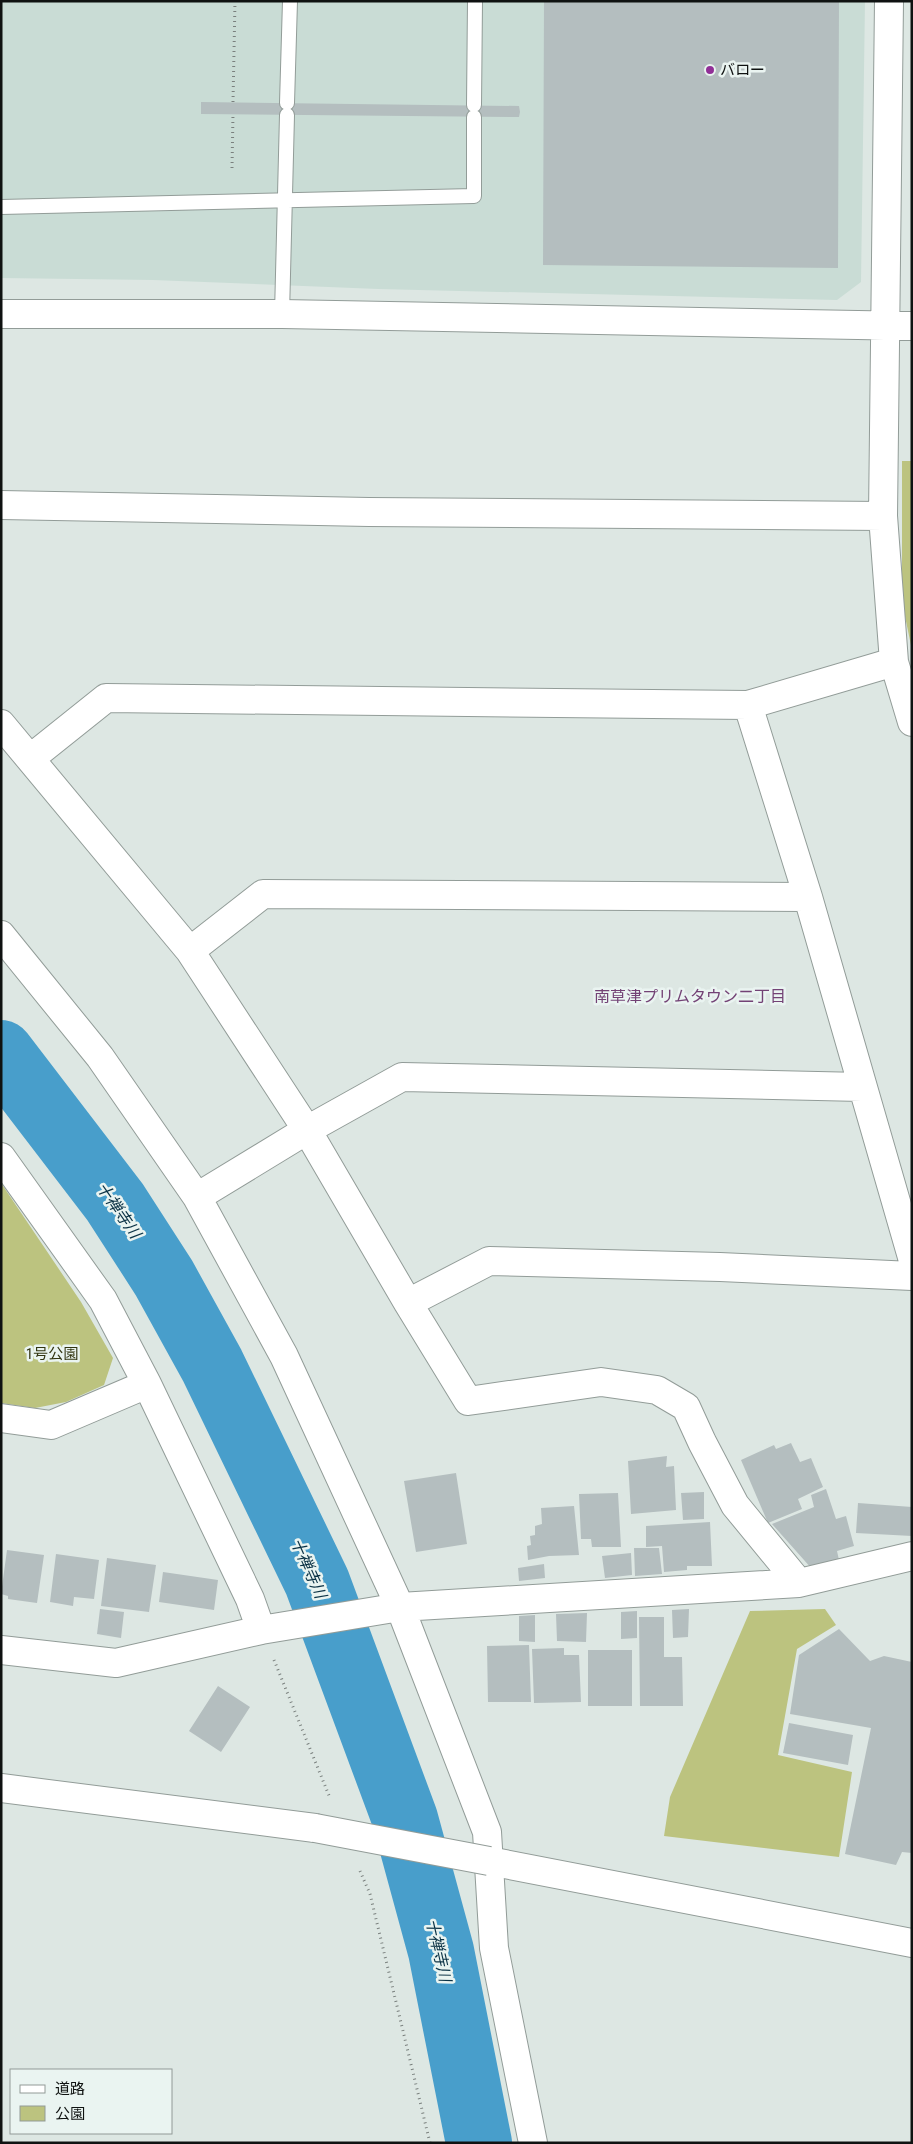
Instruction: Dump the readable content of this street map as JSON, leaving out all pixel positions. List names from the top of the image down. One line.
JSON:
{"districts":["南草津プリムタウン二丁目"],"water":["十禅寺川"],"parks":["1号公園"],"places":["バロー"],"legend":["道路","公園"]}
